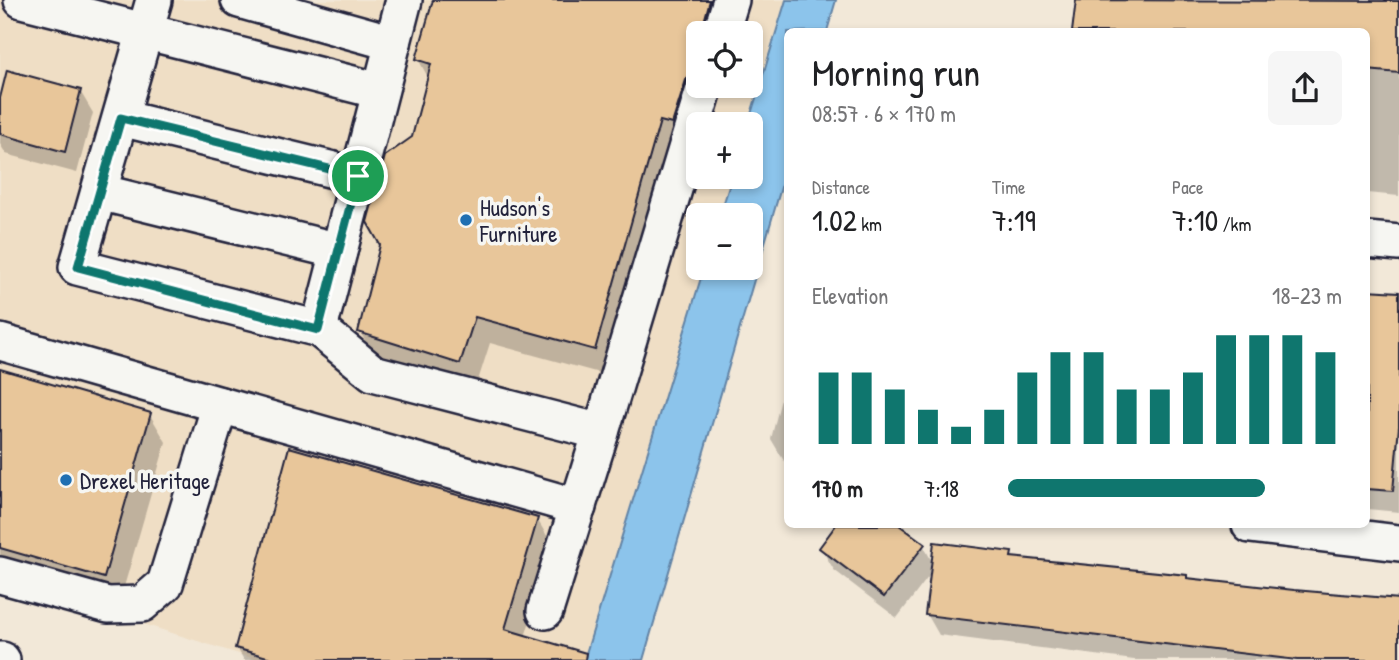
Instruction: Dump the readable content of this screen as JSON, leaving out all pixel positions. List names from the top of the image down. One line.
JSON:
{"places":["Hudson's Furniture","Drexel Heritage"],"page":{"map_buttons":["+","−"],"heading":["Morning run","08:57 · 6 × 170 m"],"stats":[["Distance","1.02 km"],["Time","7:19"],["Pace","7:10 /km"]],"chart":["Elevation","18–23 m"],"list":[{"name":"170 m","note":"7:18"}]}}
